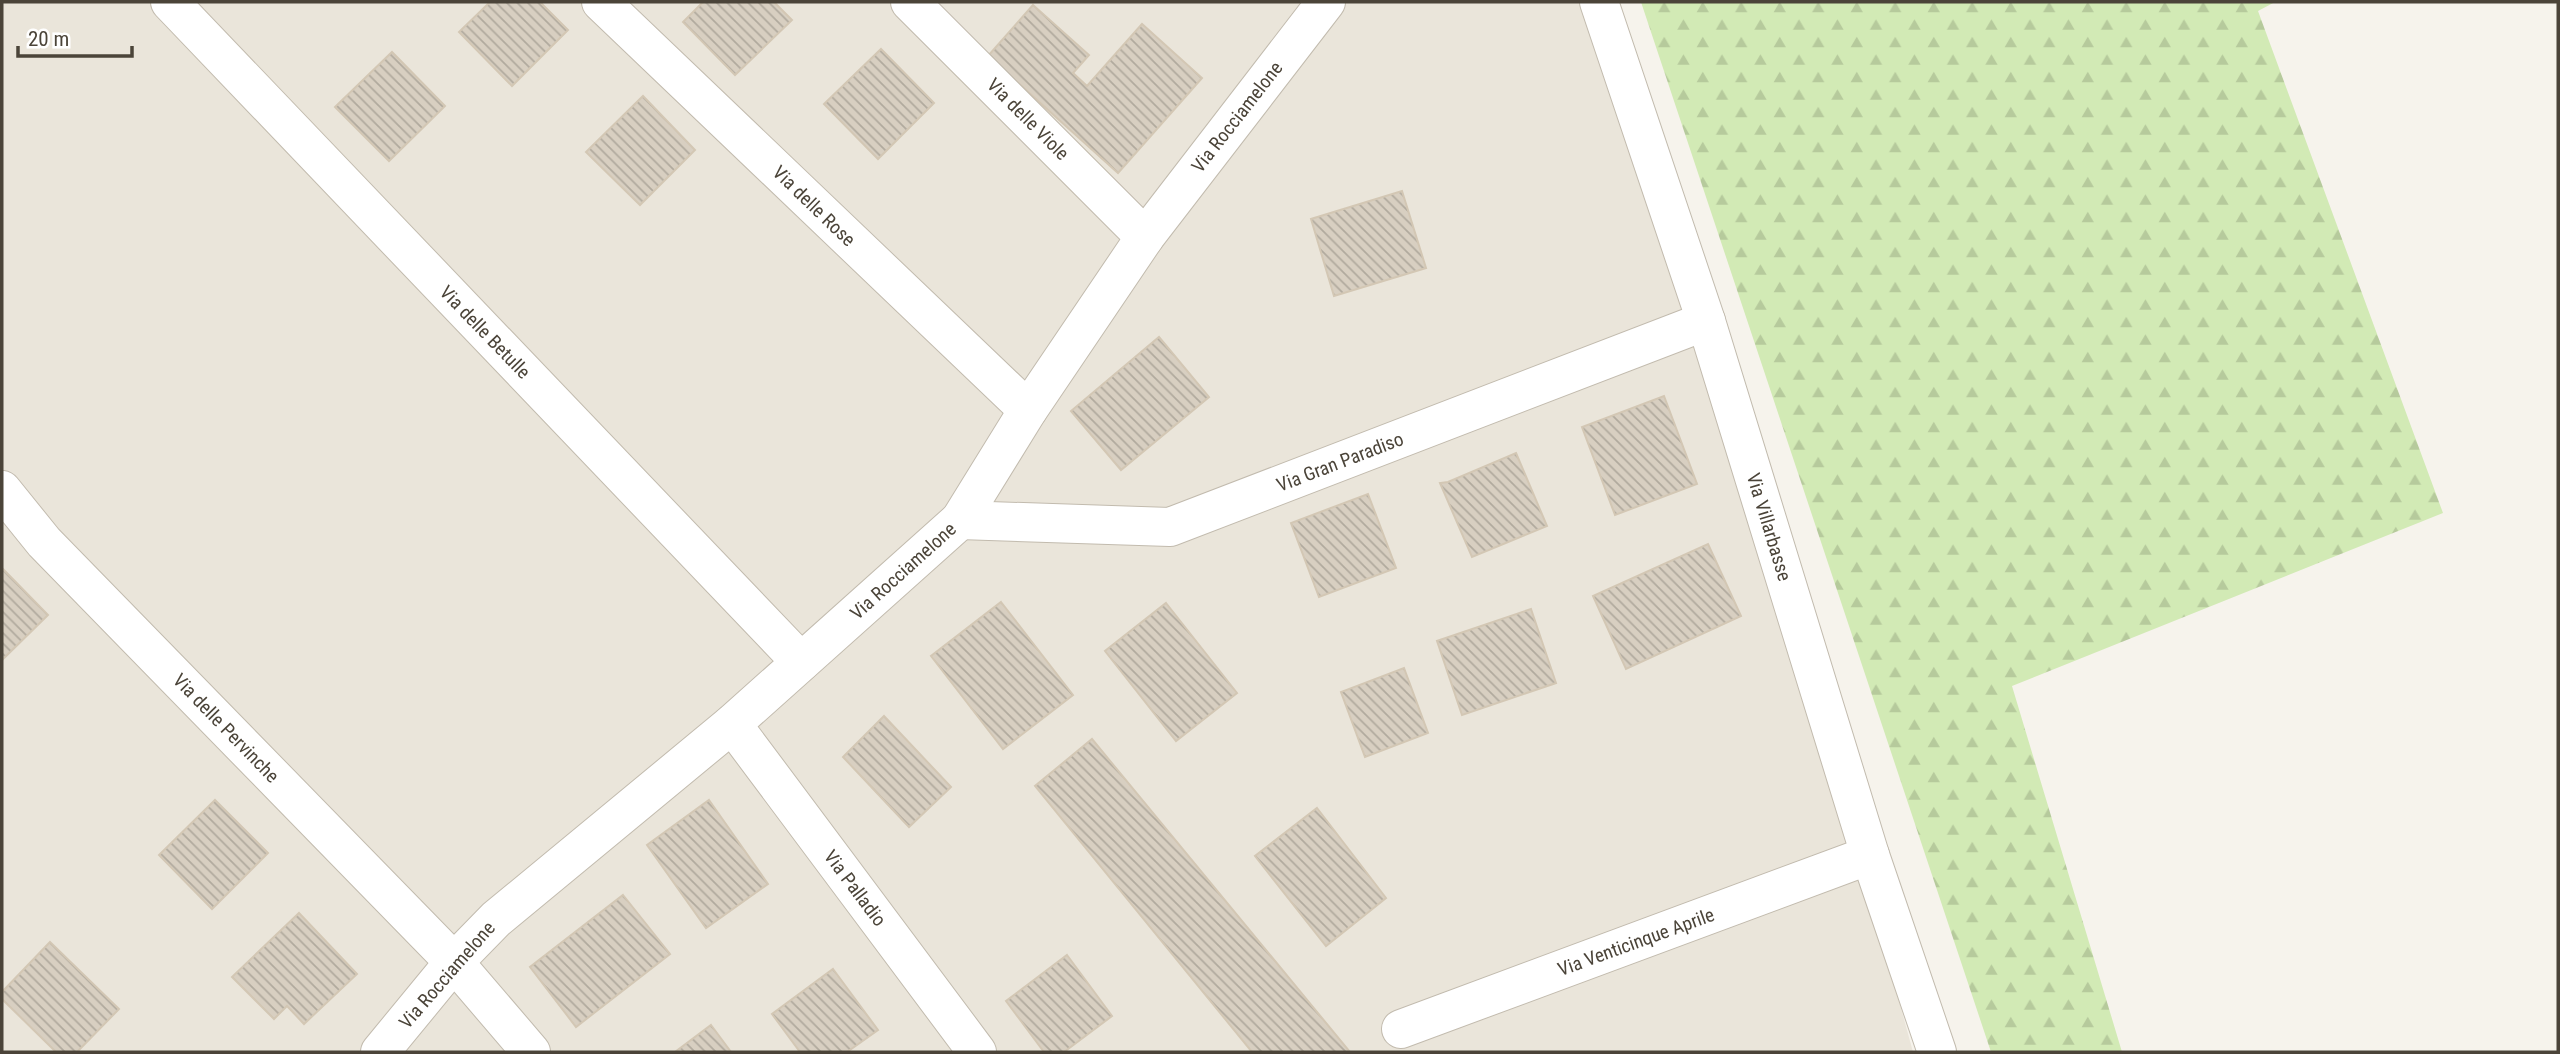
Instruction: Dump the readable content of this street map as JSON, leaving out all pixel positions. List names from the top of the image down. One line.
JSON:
{"streets":{"street":["Via Rocciamelone","Via delle Viole","Via delle Rose","Via delle Betulle","Via Gran Paradiso","Via Villarbasse","Via delle Pervinche","Via Palladio","Via Venticinque Aprile"]},"crossings":[["Via Rocciamelone","Via delle Viole"],["Via Rocciamelone","Via delle Rose"],["Via Rocciamelone","Via delle Betulle"],["Via Rocciamelone","Via Gran Paradiso"],["Via Rocciamelone","Via delle Pervinche"],["Via Rocciamelone","Via Palladio"],["Via Gran Paradiso","Via Villarbasse"],["Via Villarbasse","Via Venticinque Aprile"]],"scale_bar":"20 m"}
